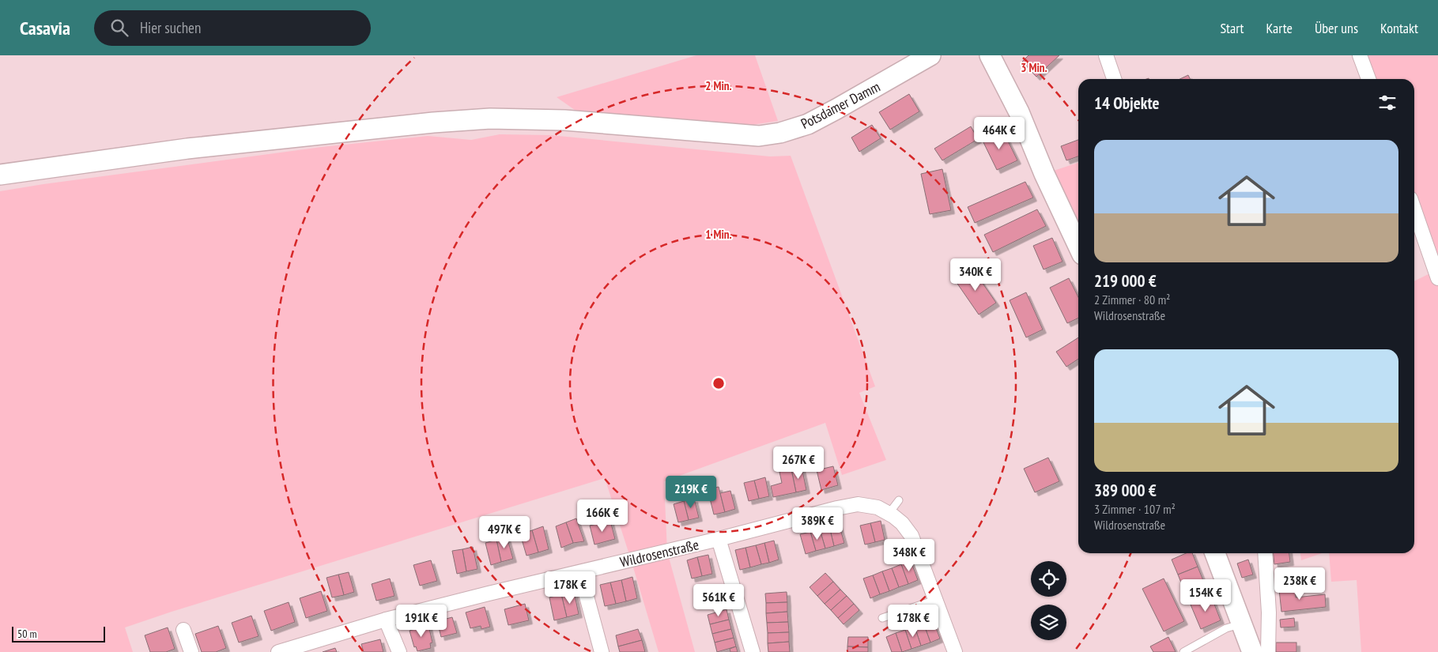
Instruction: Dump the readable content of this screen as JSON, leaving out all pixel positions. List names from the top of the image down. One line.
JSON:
{"streets":{"main road":["Potsdamer Damm"],"street":["Wildrosenstraße"]},"scale_bar":"50 m","page":{"header":"Casavia","search":"Hier suchen","nav":["Start","Karte","Über uns","Kontakt"],"heading":"14 Objekte","price":["464K €","340K €","267K €","219K €","166K €","389K €","497K €","348K €","238K €","178K €","154K €","561K €","191K €","178K €"],"list":[{"name":"219 000 €","note":"2 Zimmer · 80 m² · Wildrosenstraße"},{"name":"389 000 €","note":"3 Zimmer · 107 m² · Wildrosenstraße"}],"scale":"50 m"},"rings":["3 Min.","2 Min.","1 Min."]}
